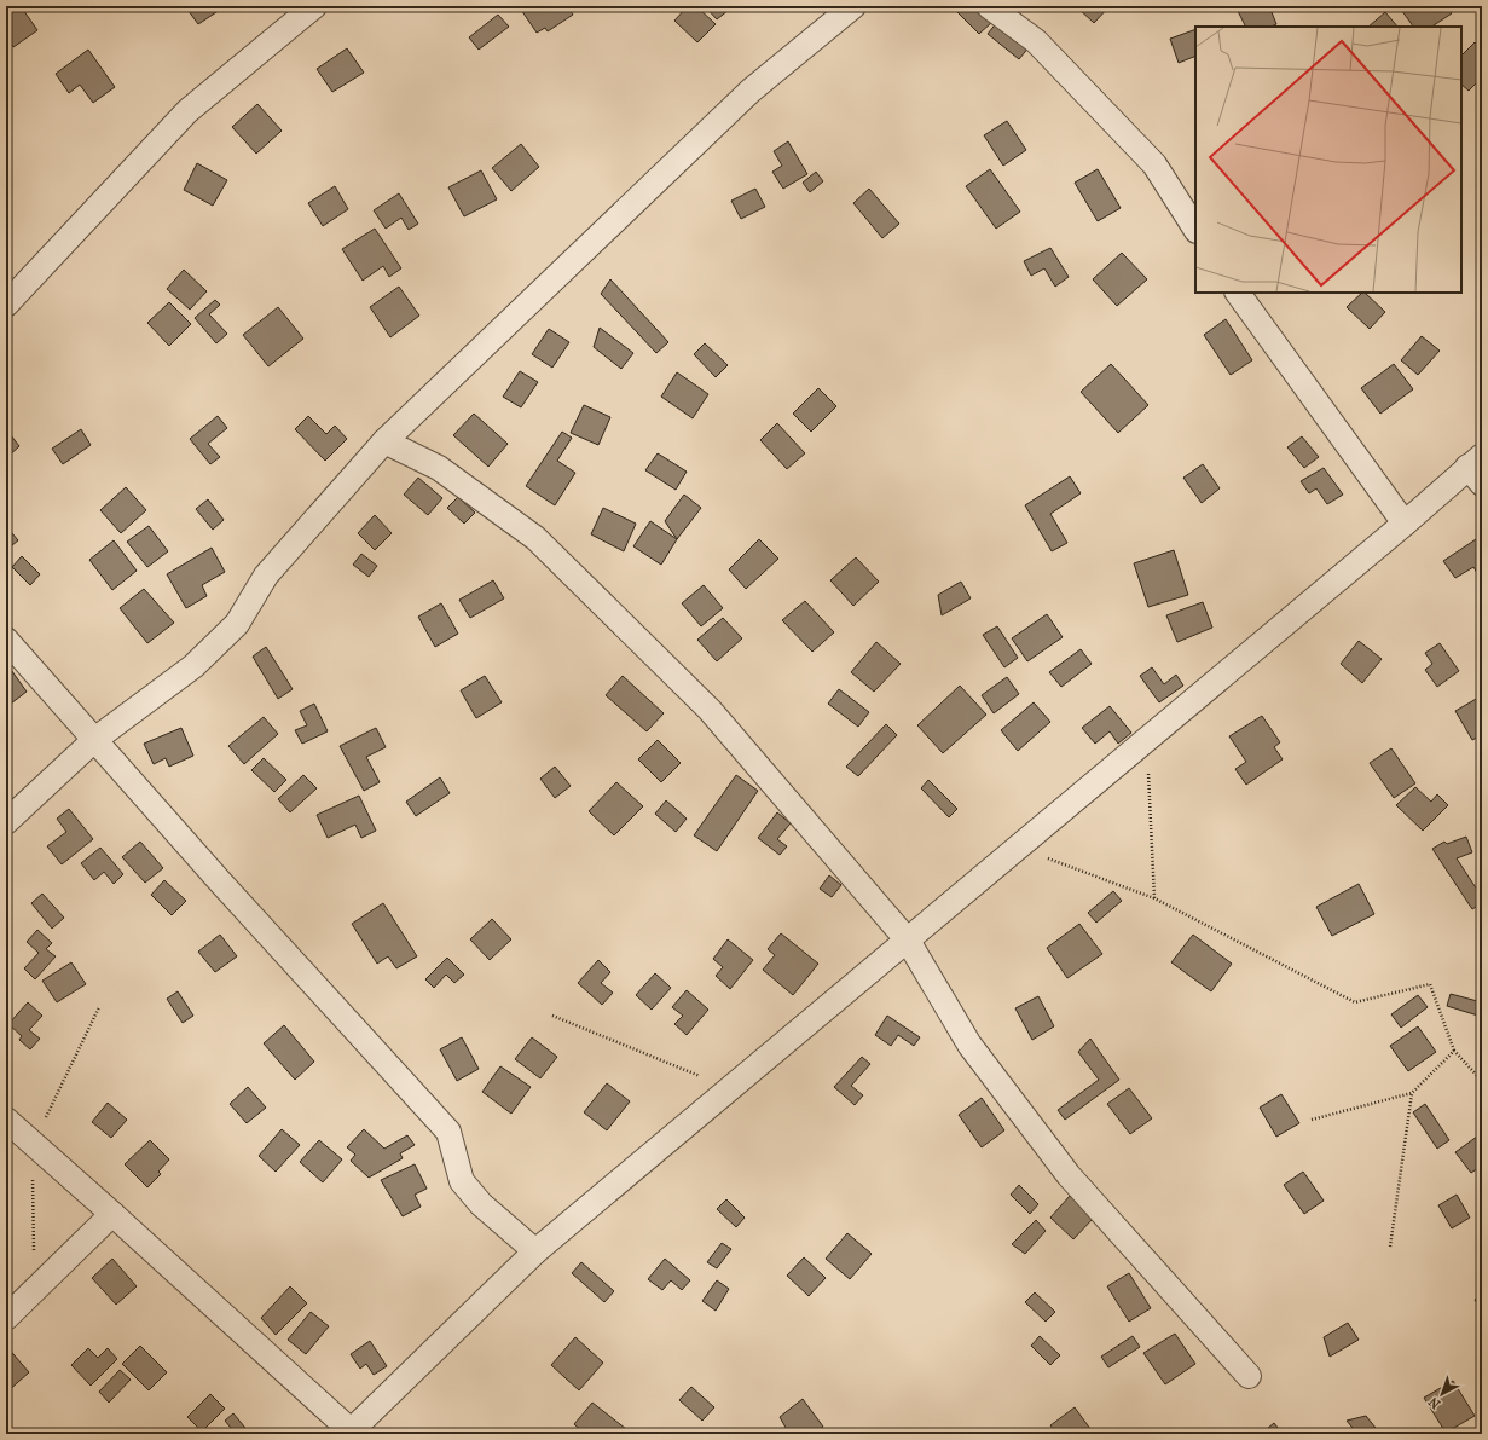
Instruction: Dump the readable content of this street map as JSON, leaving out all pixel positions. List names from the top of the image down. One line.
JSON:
{"north":"bottom left"}
